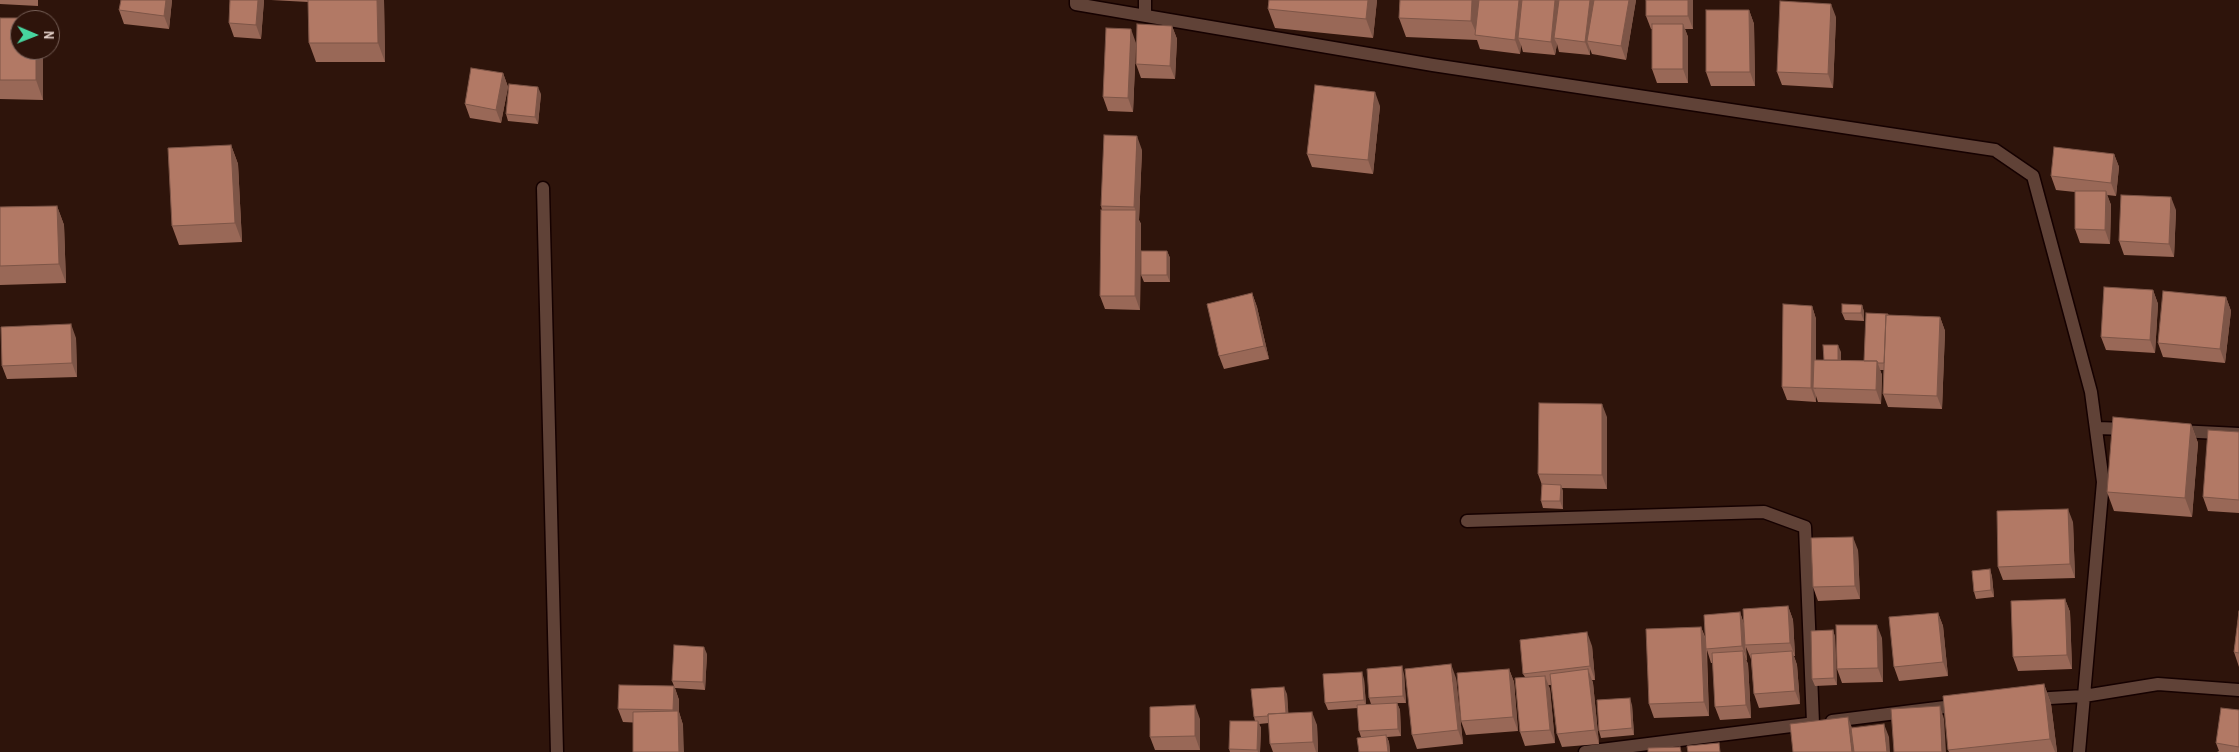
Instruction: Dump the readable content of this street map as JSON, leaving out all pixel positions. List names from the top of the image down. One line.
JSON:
{"north":"right"}
